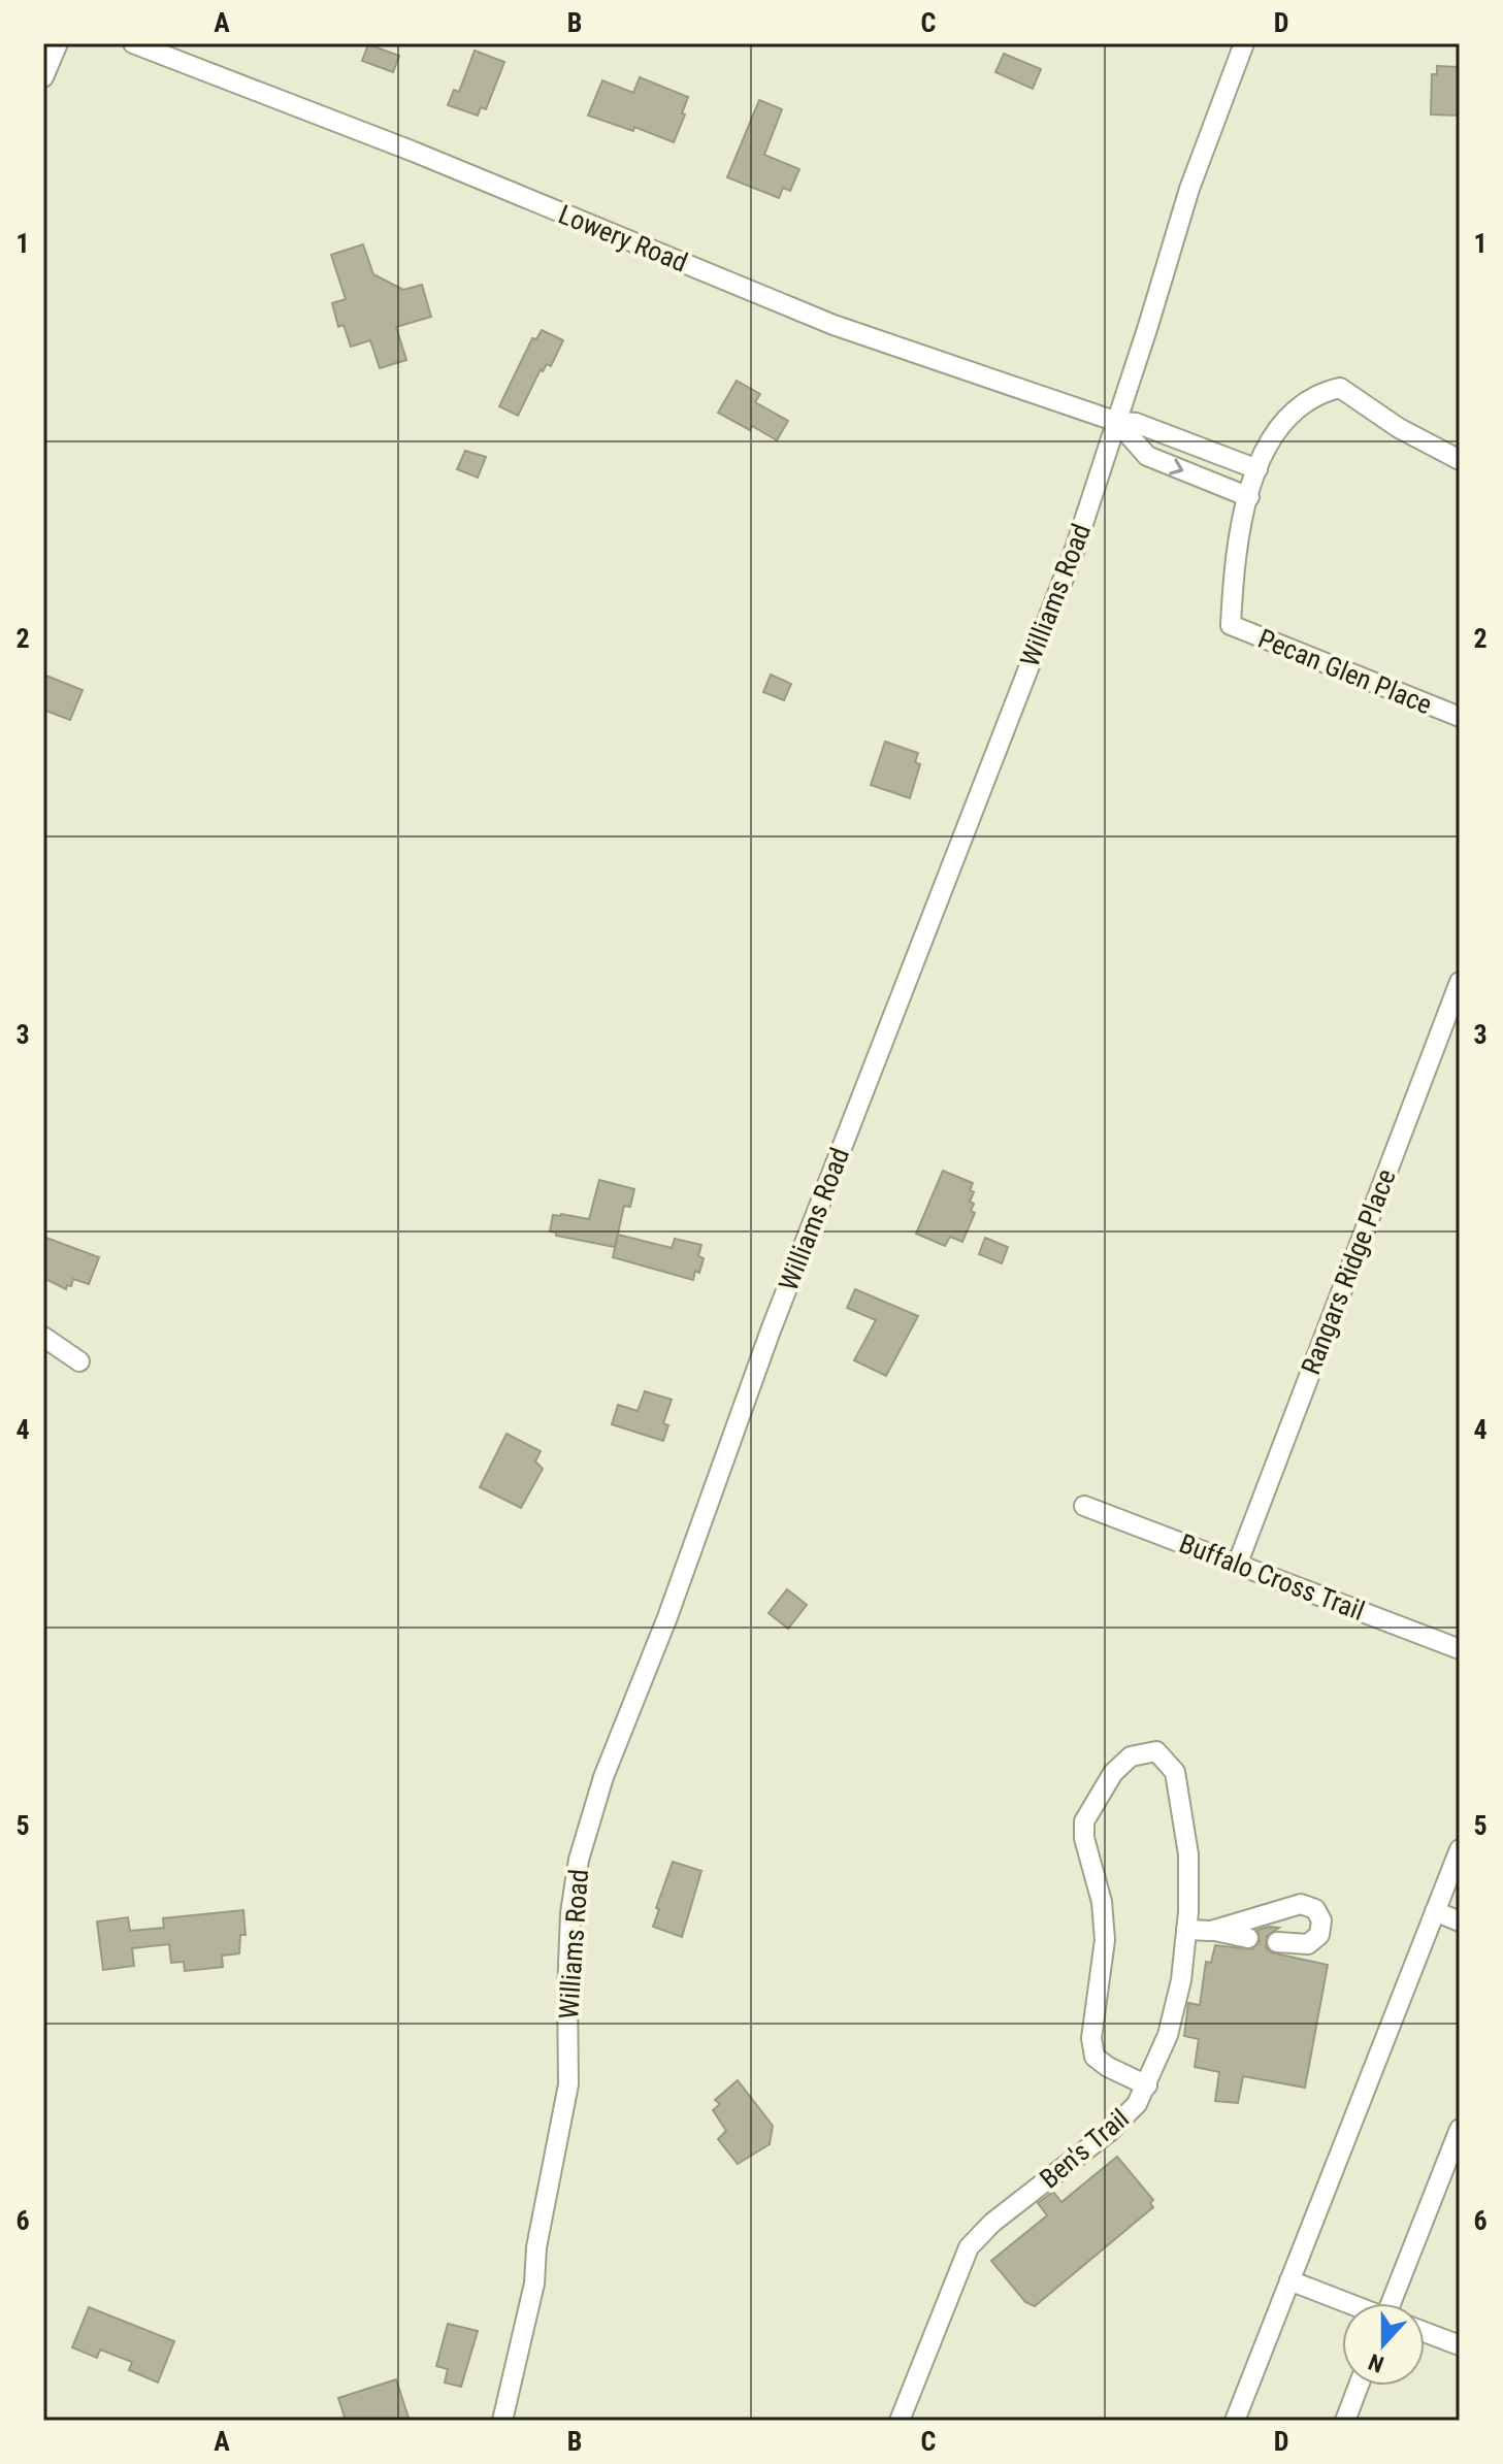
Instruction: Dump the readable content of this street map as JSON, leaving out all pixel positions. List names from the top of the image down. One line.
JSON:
{"streets":{"street":["Lowery Road","Williams Road","Pecan Glen Place","Rangars Ridge Place","Buffalo Cross Trail","Ben's Trail"]},"crossings":[["Lowery Road","Williams Road"],["Lowery Road","Pecan Glen Place"],["Rangars Ridge Place","Buffalo Cross Trail"]],"north":"bottom","grid":{"columns":["A","B","C","D"],"rows":["1","2","3","4","5","6"]}}
